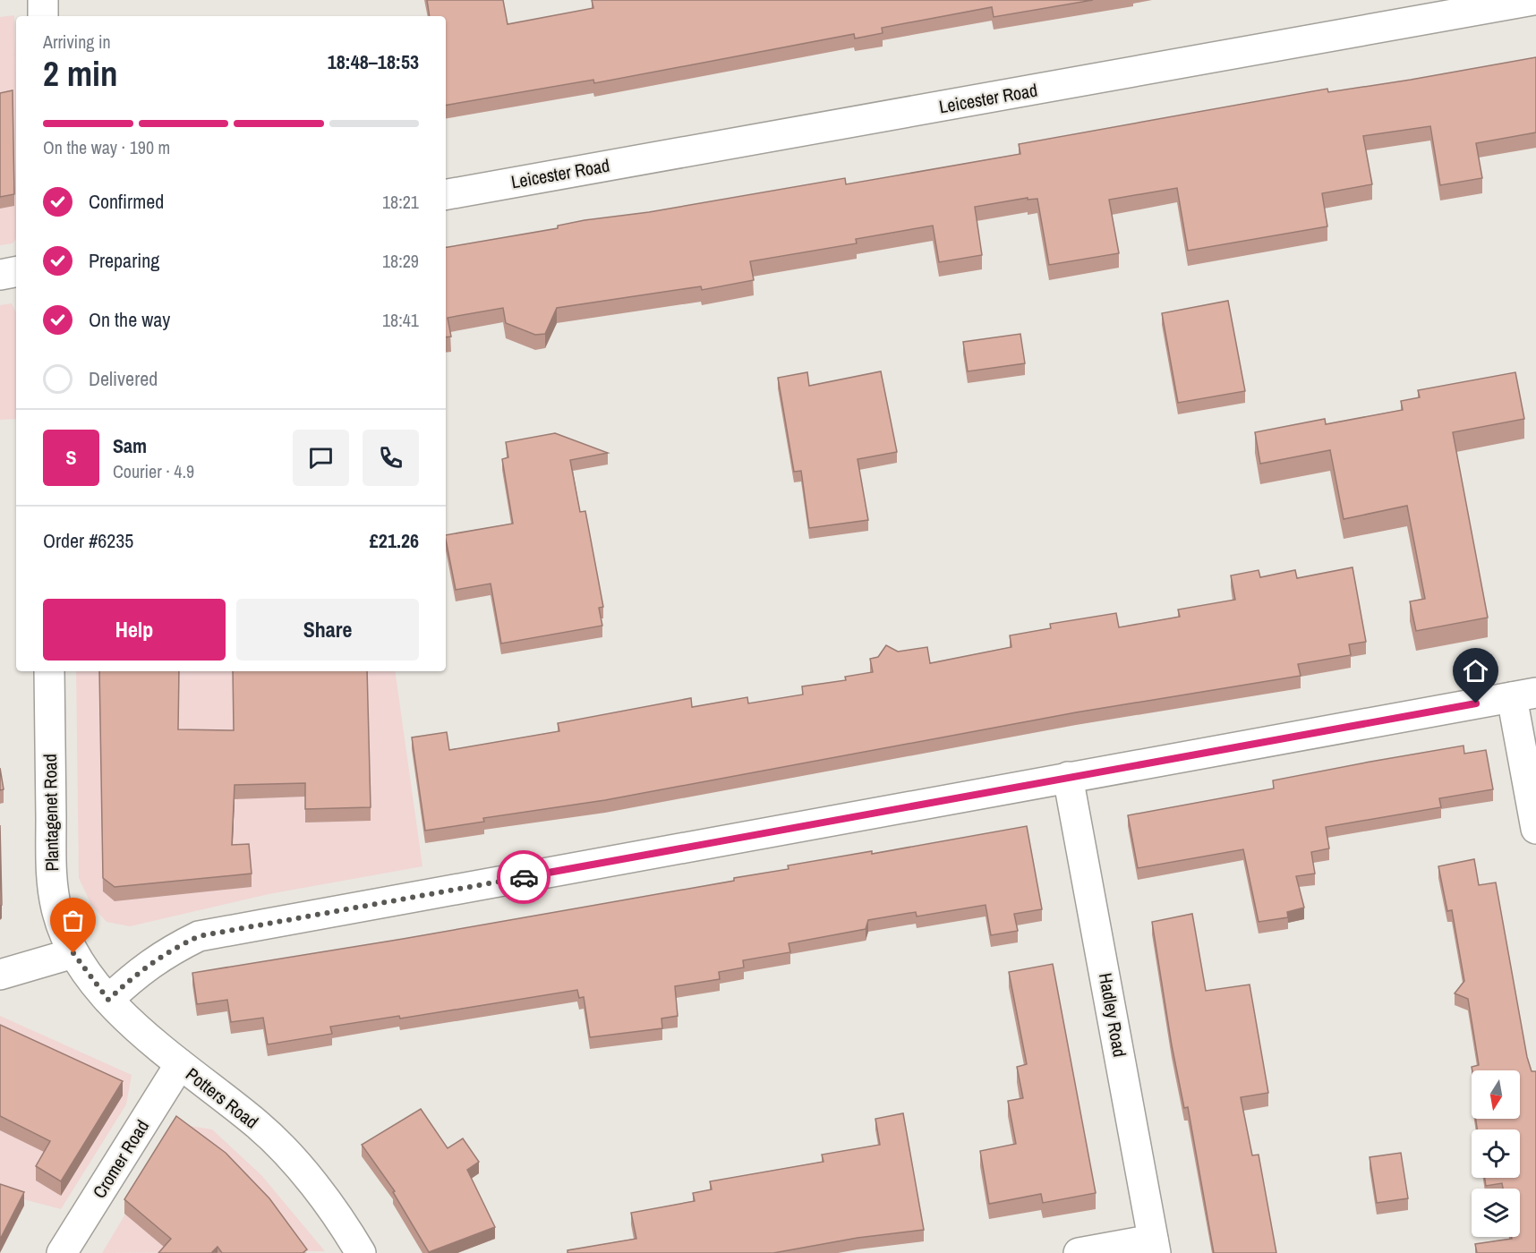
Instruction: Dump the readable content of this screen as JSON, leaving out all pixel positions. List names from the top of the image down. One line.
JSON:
{"streets":{"street":["Leicester Road","Plantagenet Road","Hadley Road","Potters Road","Cromer Road"]},"crossings":[["Plantagenet Road","Potters Road"],["Potters Road","Cromer Road"]],"north":"bottom","page":{"heading":["2 min","Arriving in","18:48–18:53"],"panel":["Sam","Courier · 4.9","Order #6235","£21.26"],"bar":"On the way · 190 m","list":[["Confirmed","18:21"],["Preparing","18:29"],["On the way","18:41"],"Delivered"],"round":"S","buttons":["Help","Share"]}}
